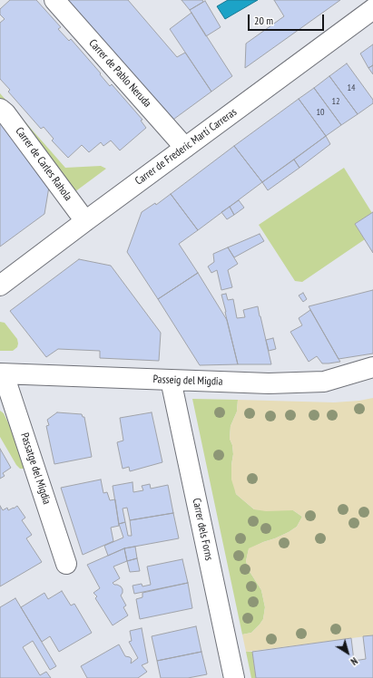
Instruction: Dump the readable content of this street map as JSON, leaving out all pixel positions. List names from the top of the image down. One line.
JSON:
{"streets":{"street":["Carrer de Pablo Neruda","Carrer de Frederic Martí Carreras","Carrer de Carles Rahola","Passeig del Migdia","Passatge del Migdia","Carrer dels Forns"]},"crossings":[["Carrer de Pablo Neruda","Carrer de Frederic Martí Carreras"],["Carrer de Frederic Martí Carreras","Carrer de Carles Rahola"],["Passeig del Migdia","Passatge del Migdia"],["Passeig del Migdia","Carrer dels Forns"]],"house_numbers":["14","12","10"],"scale_bar":"20 m","north":"bottom right"}
